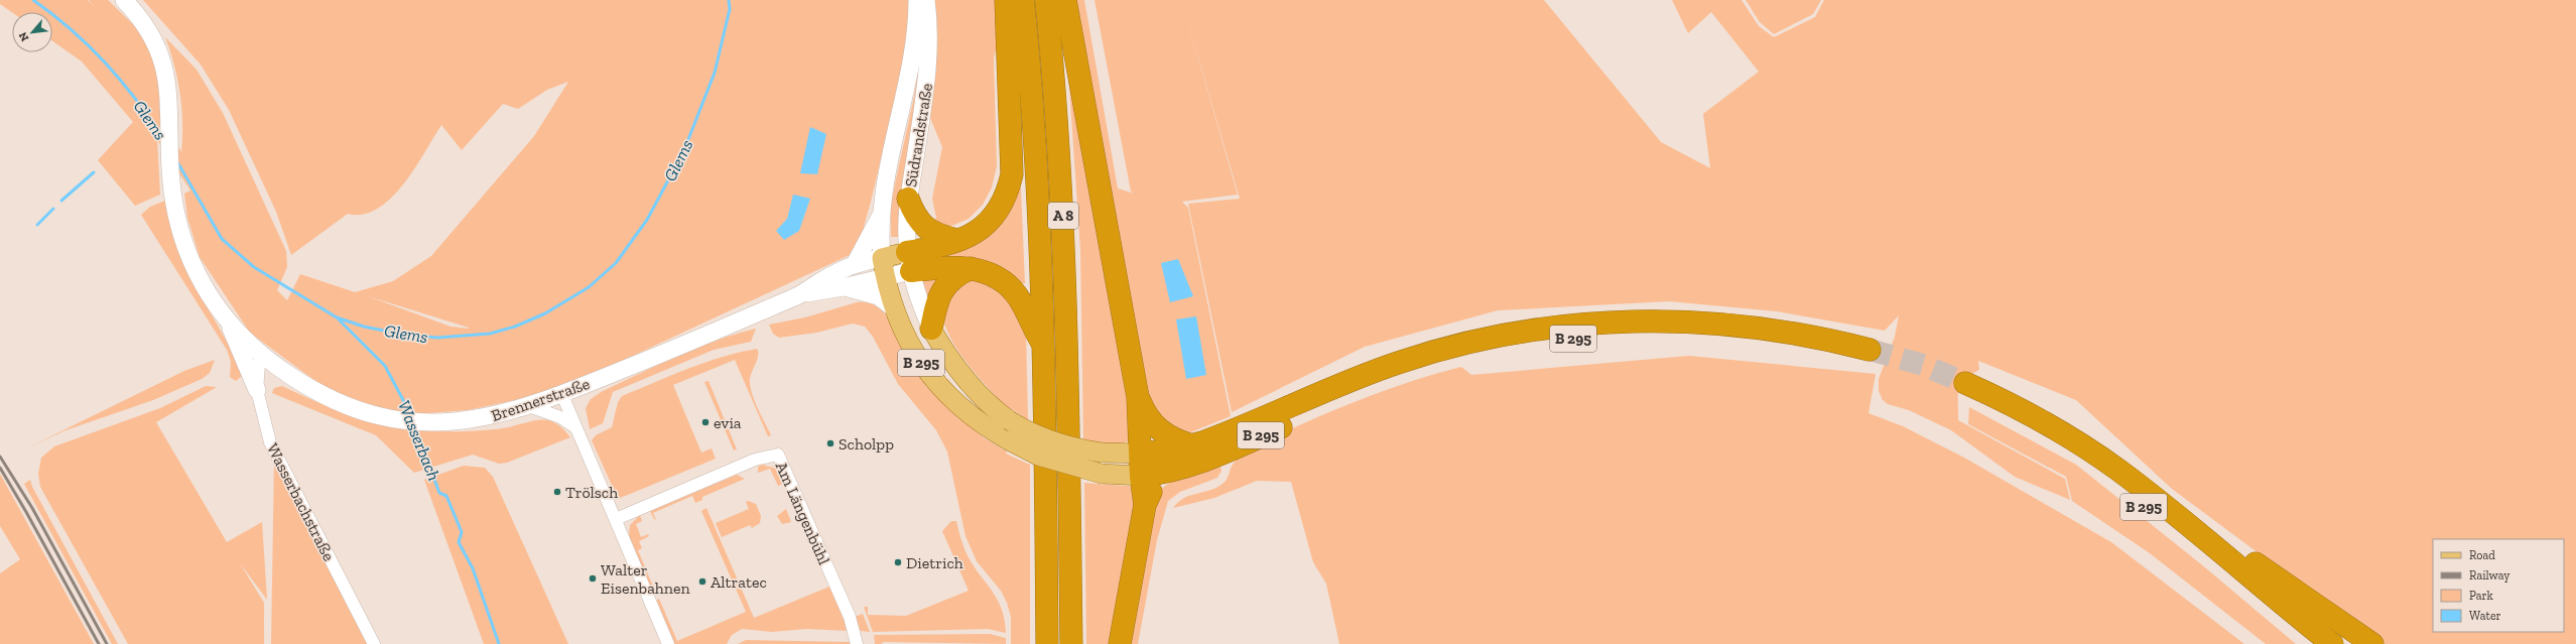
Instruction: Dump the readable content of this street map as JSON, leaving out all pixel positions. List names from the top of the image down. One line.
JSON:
{"streets":{"highway":["A 8","B 295"],"main road":["Südrandstraße","Brennerstraße"],"street":["Wasserbachstraße","Am Längenbühl"]},"crossings":[["Südrandstraße","B 295"],["Südrandstraße","Brennerstraße"],["A 8","B 295"],["B 295","Brennerstraße"],["Brennerstraße","Wasserbachstraße"]],"water":["Glems","Wasserbach"],"places":["evia","Scholpp","Trölsch","Dietrich","Walter Eisenbahnen","Altratec"],"legend":["Road","Railway","Park","Water"],"north":"bottom left"}
